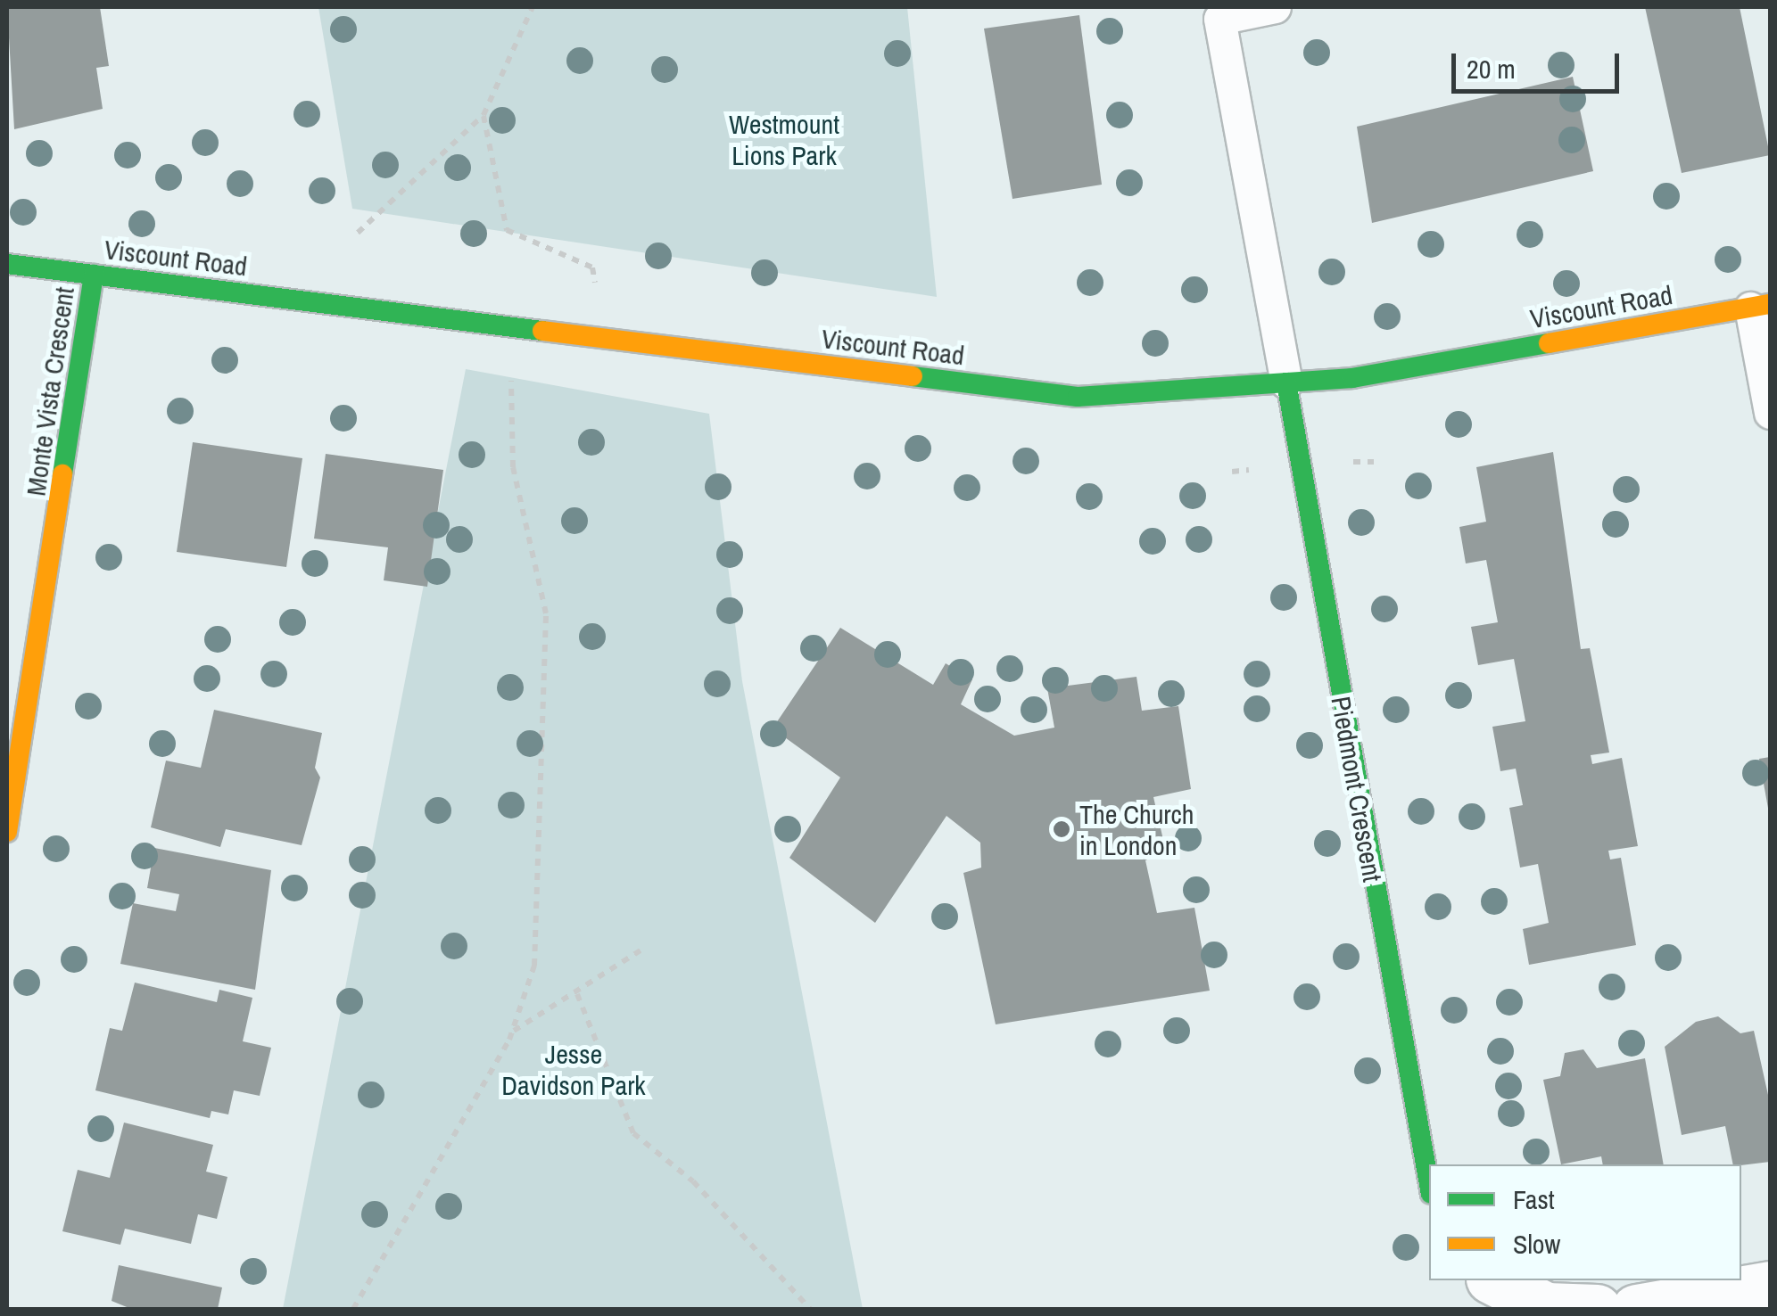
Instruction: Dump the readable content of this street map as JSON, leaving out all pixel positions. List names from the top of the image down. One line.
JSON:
{"streets":{"street":["Viscount Road","Monte Vista Crescent","Piedmont Crescent"]},"crossings":[["Viscount Road","Monte Vista Crescent"],["Viscount Road","Piedmont Crescent"]],"parks":["Westmount Lions Park","Jesse Davidson Park"],"places":["The Church in London"],"legend":["Fast","Slow"],"scale_bar":"20 m"}
